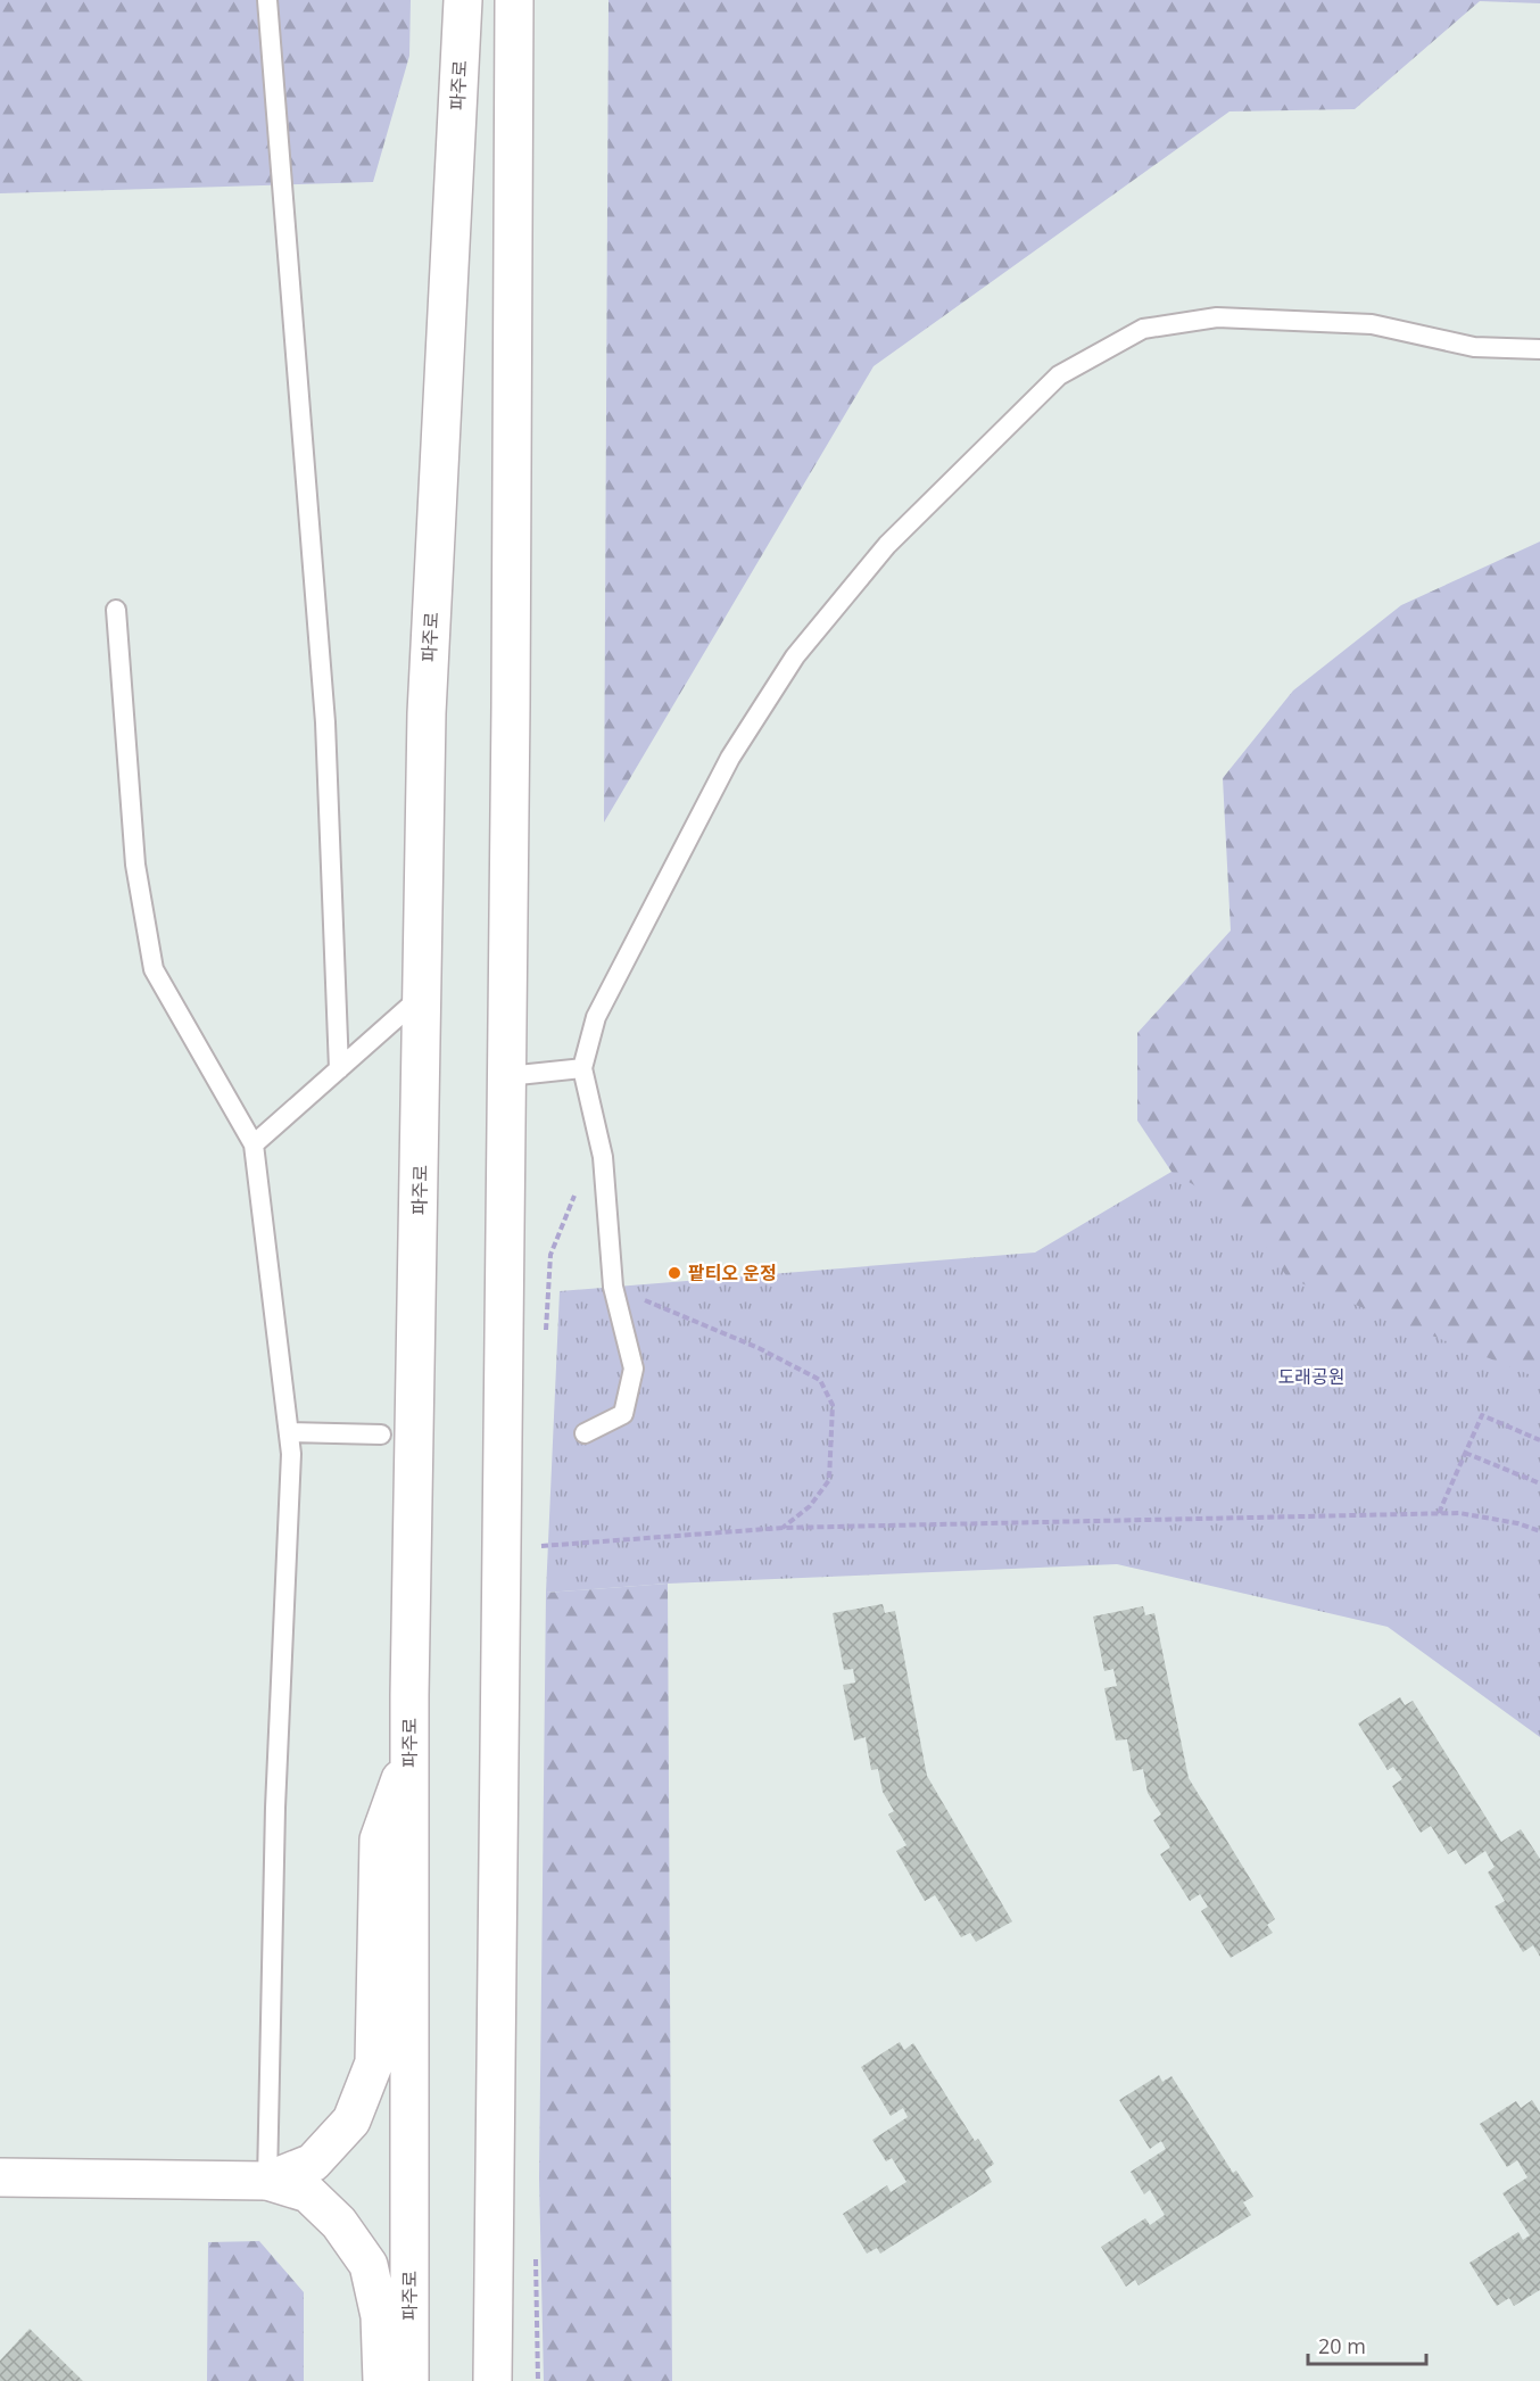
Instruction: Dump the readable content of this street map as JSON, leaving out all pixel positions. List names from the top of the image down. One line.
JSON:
{"streets":{"main road":["파주로"]},"parks":["도래공원"],"places":["팥티오 운정"],"scale_bar":"20 m"}
